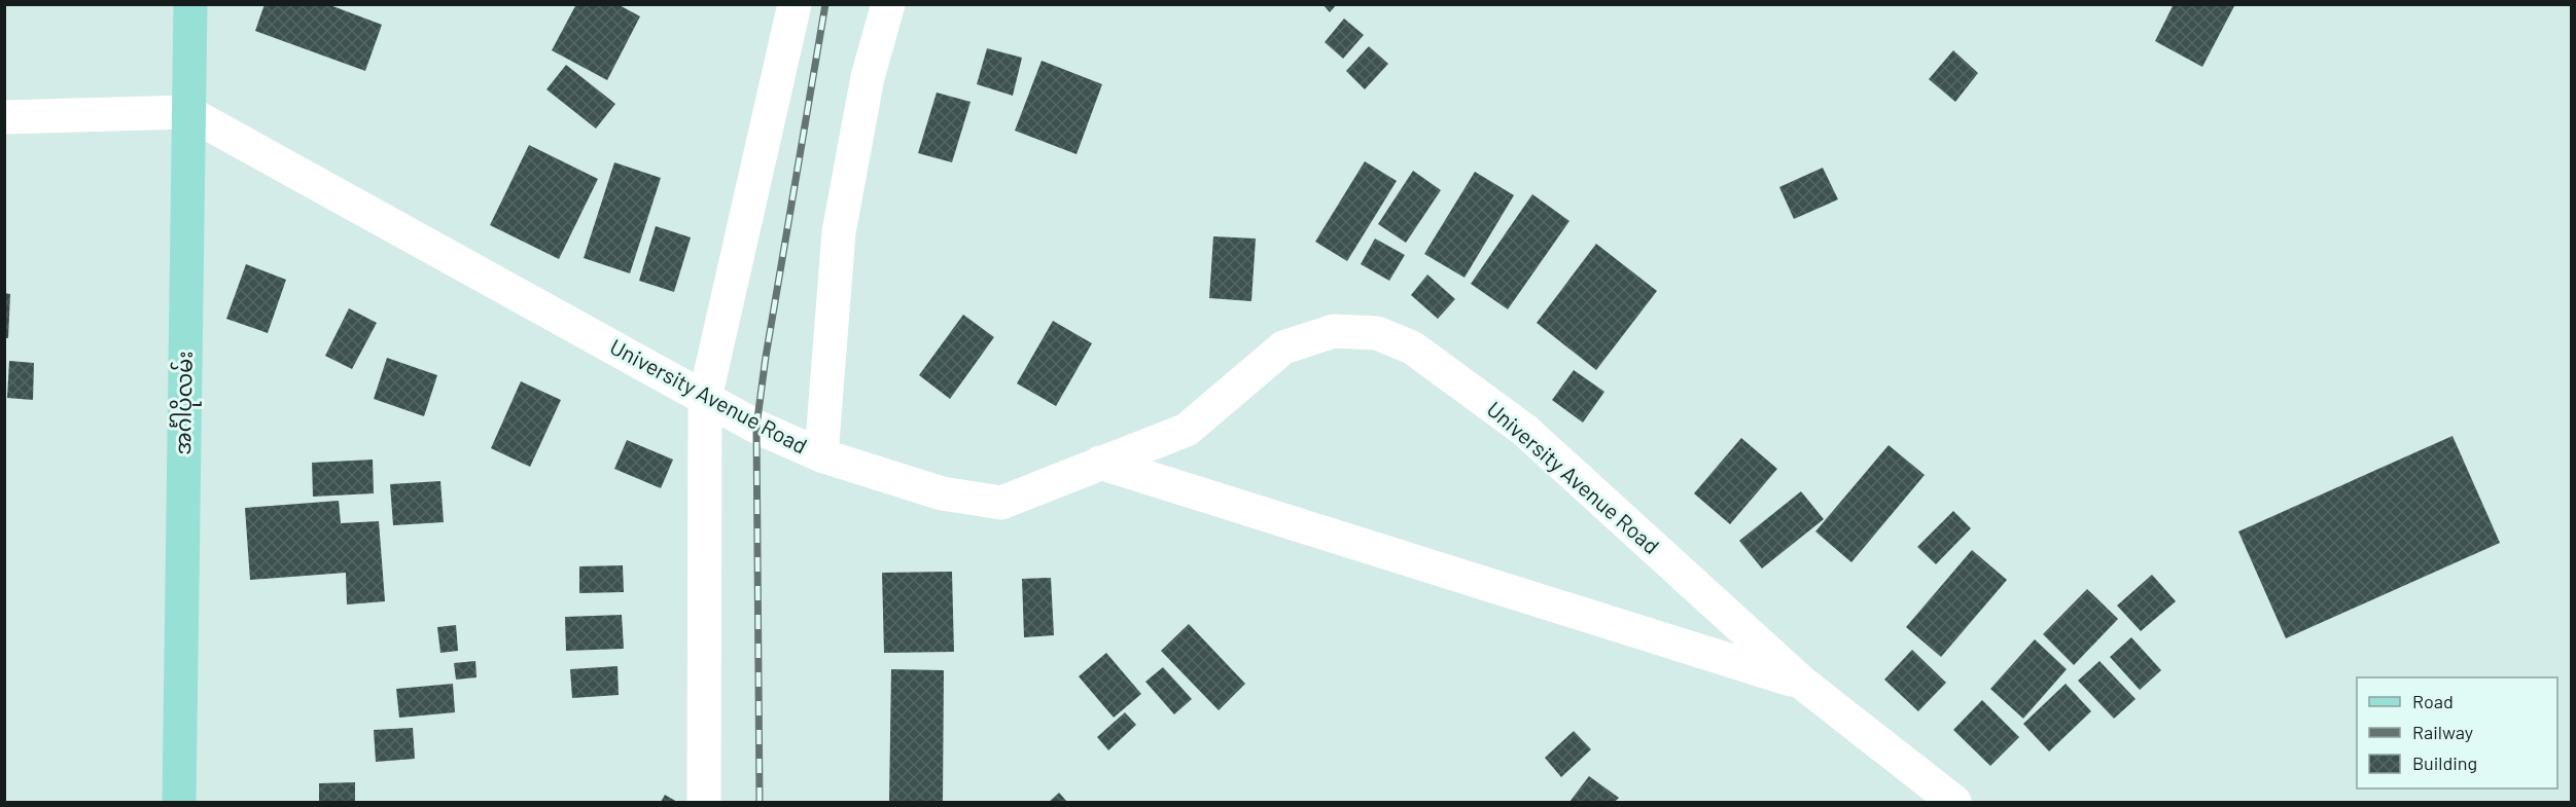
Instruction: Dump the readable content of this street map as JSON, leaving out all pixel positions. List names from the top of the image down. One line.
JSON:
{"streets":{"main road":["University Avenue Road","အင်္ဂါပိုလမ်း"]},"crossings":[["University Avenue Road","အင်္ဂါပိုလမ်း"]],"legend":["Road","Railway","Building"]}
